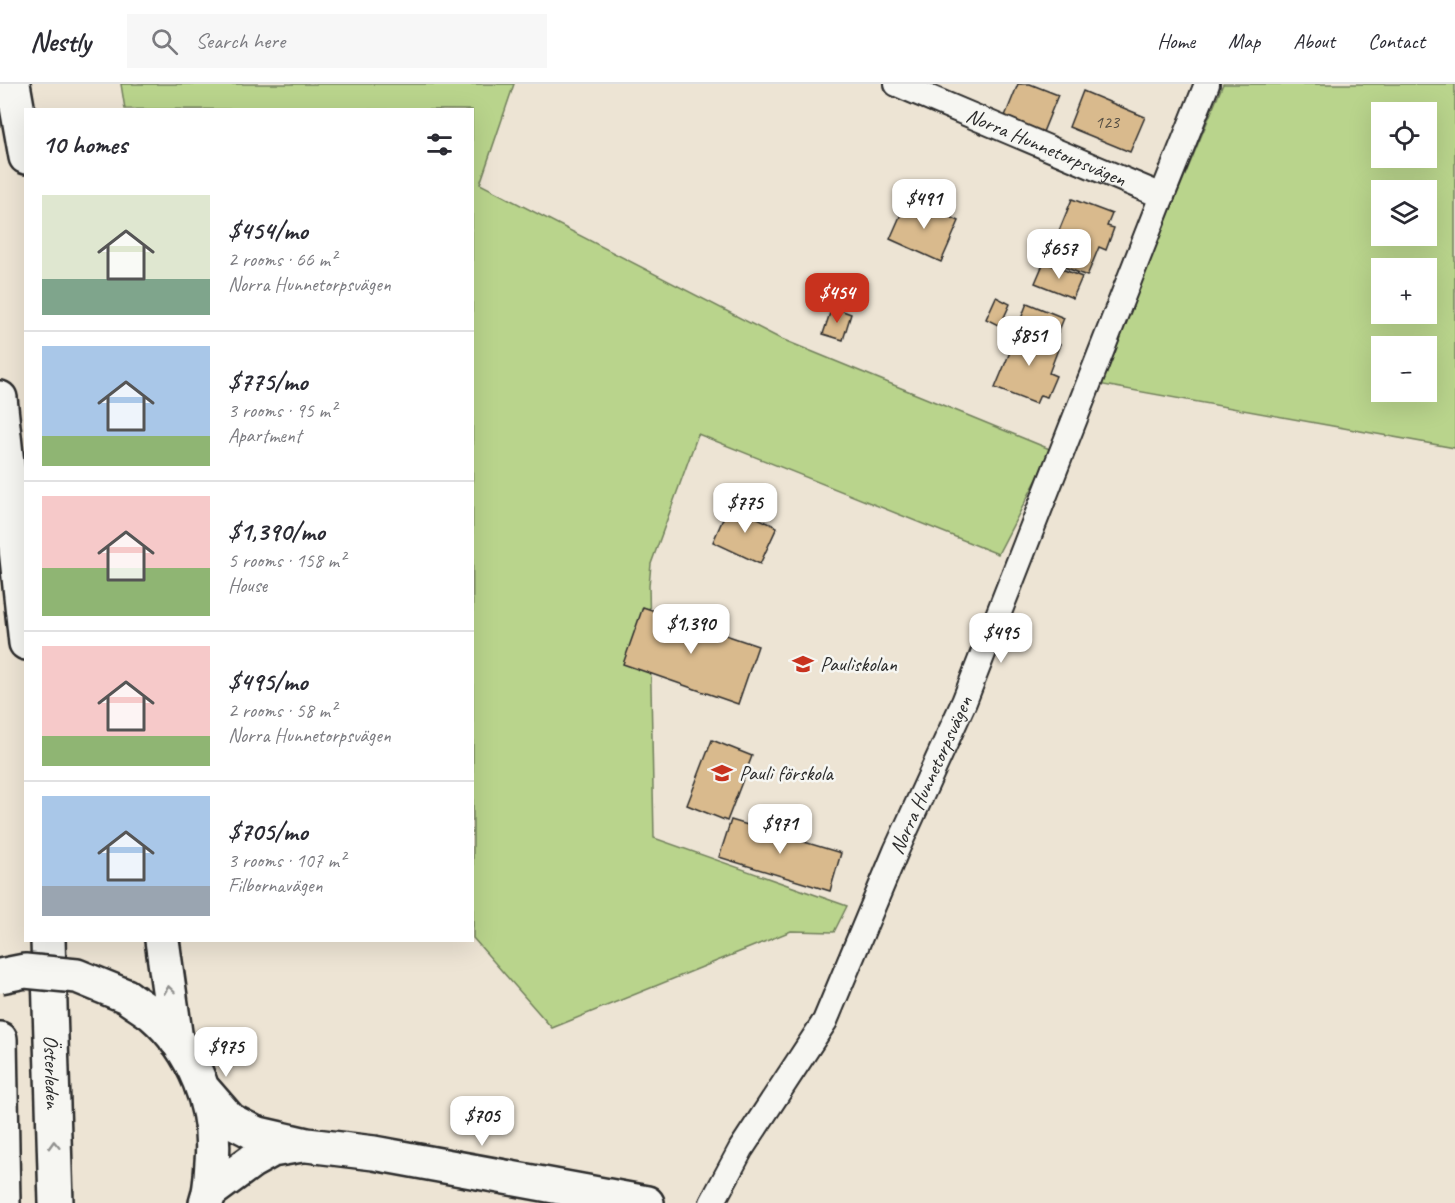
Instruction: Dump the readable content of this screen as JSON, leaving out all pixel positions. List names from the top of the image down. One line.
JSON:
{"streets":{"street":["Norra Hunnetorpsvägen","Österleden"]},"places":{"school or university":["Pauliskolan","Pauli förskola"]},"house_numbers":["123"],"page":{"header":"Nestly","search":"Search here","nav":["Home","Map","About","Contact"],"map_buttons":["+","−"],"heading":"10 homes","price":["$491","$657","$454","$851","$775","$1,390","$495","$971","$975","$705"],"list":[{"name":"$454/mo","note":"2 rooms · 66 m² · Norra Hunnetorpsvägen"},{"name":"$775/mo","note":"3 rooms · 95 m² · Apartment"},{"name":"$1,390/mo","note":"5 rooms · 158 m² · House"},{"name":"$495/mo","note":"2 rooms · 58 m² · Norra Hunnetorpsvägen"},{"name":"$705/mo","note":"3 rooms · 107 m² · Filbornavägen"}]}}
